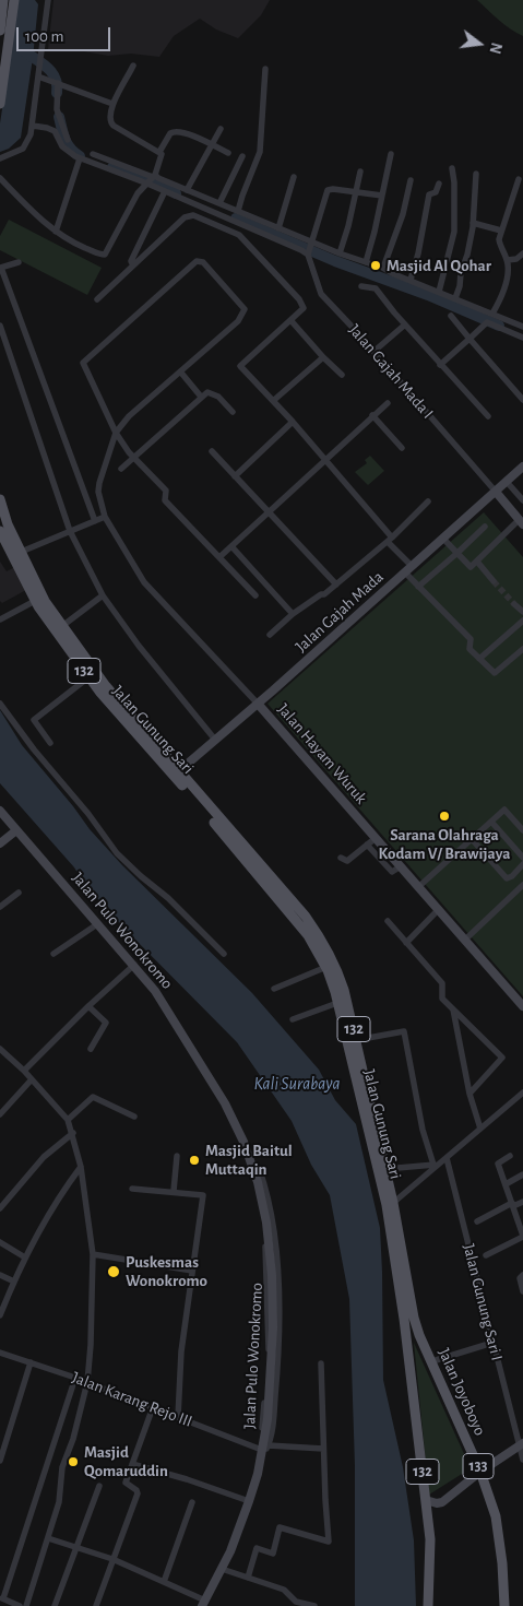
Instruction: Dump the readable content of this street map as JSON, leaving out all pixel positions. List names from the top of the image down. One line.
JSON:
{"streets":{"main road":["132","Jalan Gunung Sari","Jalan Joyoboyo","133"],"street":["Jalan Gajah Mada I","Jalan Gajah Mada","Jalan Hayam Wuruk","Jalan Pulo Wonokromo","Jalan Gunung Sari I","Jalan Karang Rejo III"]},"crossings":[["Jalan Gajah Mada I","Jalan Gajah Mada"],["Jalan Gajah Mada","Jalan Gunung Sari"],["Jalan Gajah Mada","Jalan Hayam Wuruk"],["Jalan Gunung Sari","Jalan Joyoboyo"],["Jalan Pulo Wonokromo","Jalan Karang Rejo III"]],"water":["Kali Surabaya"],"places":["Masjid Al Qohar","Sarana Olahraga Kodam V/ Brawijaya","Masjid Baitul Muttaqin","Puskesmas Wonokromo","Masjid Qomaruddin"],"scale_bar":"100 m","north":"right"}
